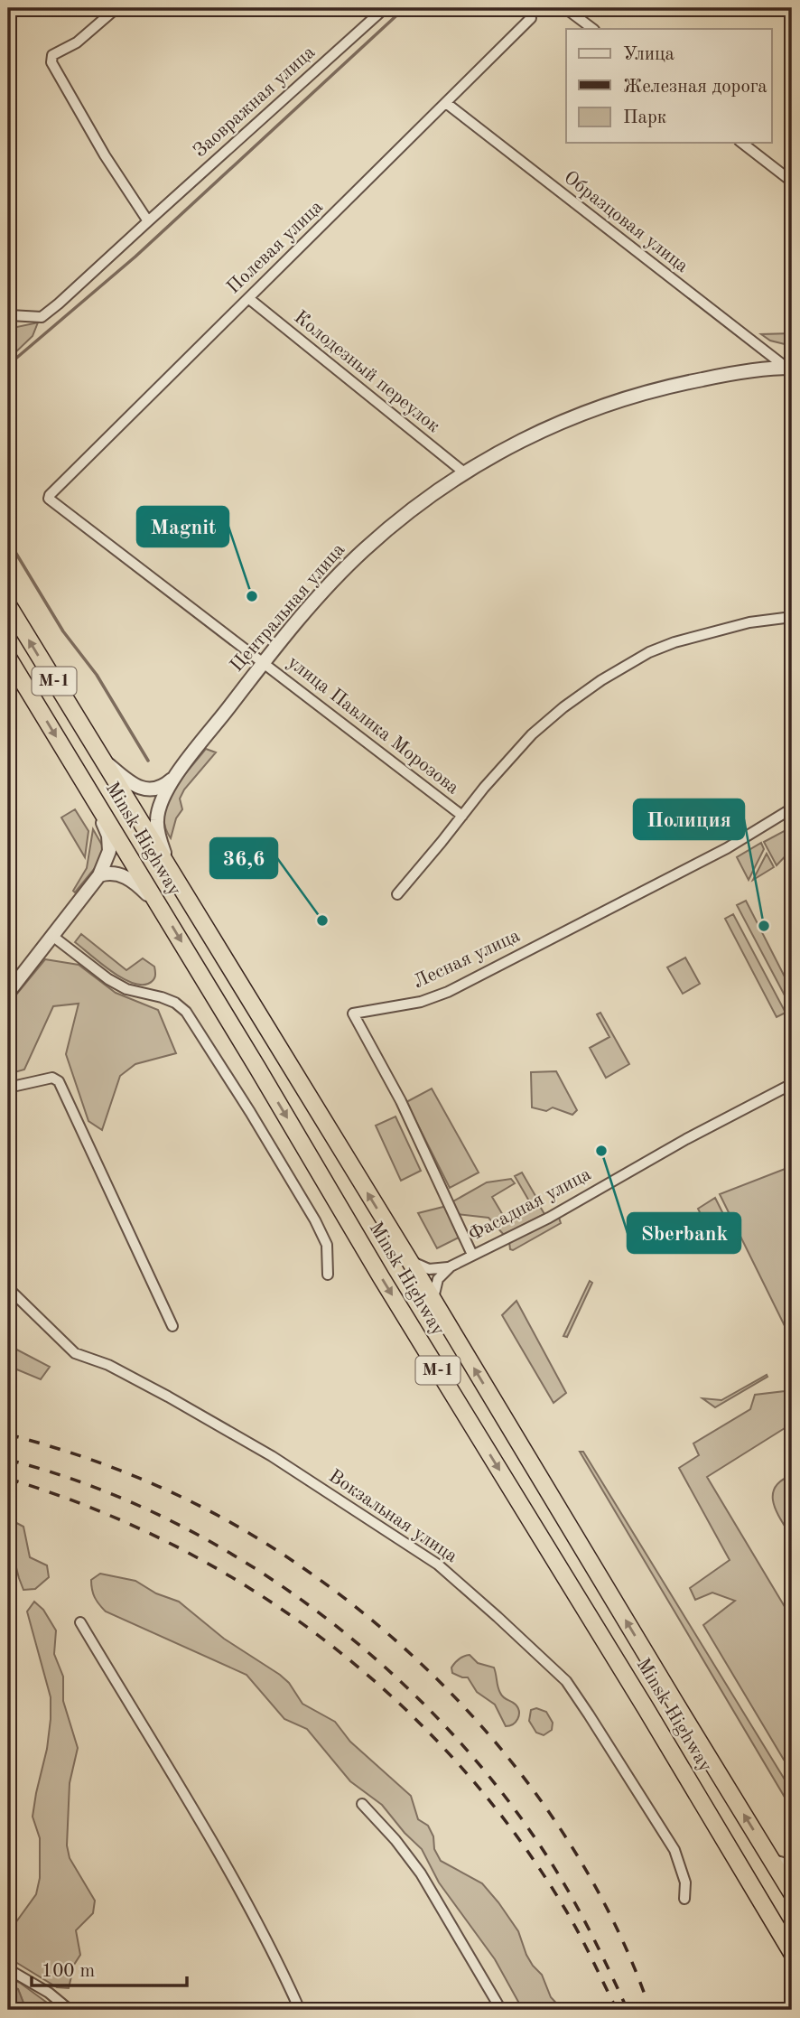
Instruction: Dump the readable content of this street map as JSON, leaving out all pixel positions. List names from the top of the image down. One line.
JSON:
{"streets":{"highway":["М-1","Minsk Highway"],"street":["Заовражная улица","Образцовая улица","Полевая улица","Колодезный переулок","Центральная улица","улица Павлика Морозова","Лесная улица","Фасадная улица","Вокзальная улица"]},"crossings":[["Образцовая улица","Полевая улица"],["Образцовая улица","Центральная улица"],["Полевая улица","Колодезный переулок"],["Полевая улица","улица Павлика Морозова"],["Колодезный переулок","Центральная улица"],["Центральная улица","улица Павлика Морозова"],["Центральная улица","Minsk Highway"],["Minsk Highway","Фасадная улица"],["Лесная улица","Фасадная улица"]],"places":["Magnit","36,6","Полиция","Sberbank"],"legend":["Улица","Железная дорога","Парк"],"scale_bar":"100 m"}
